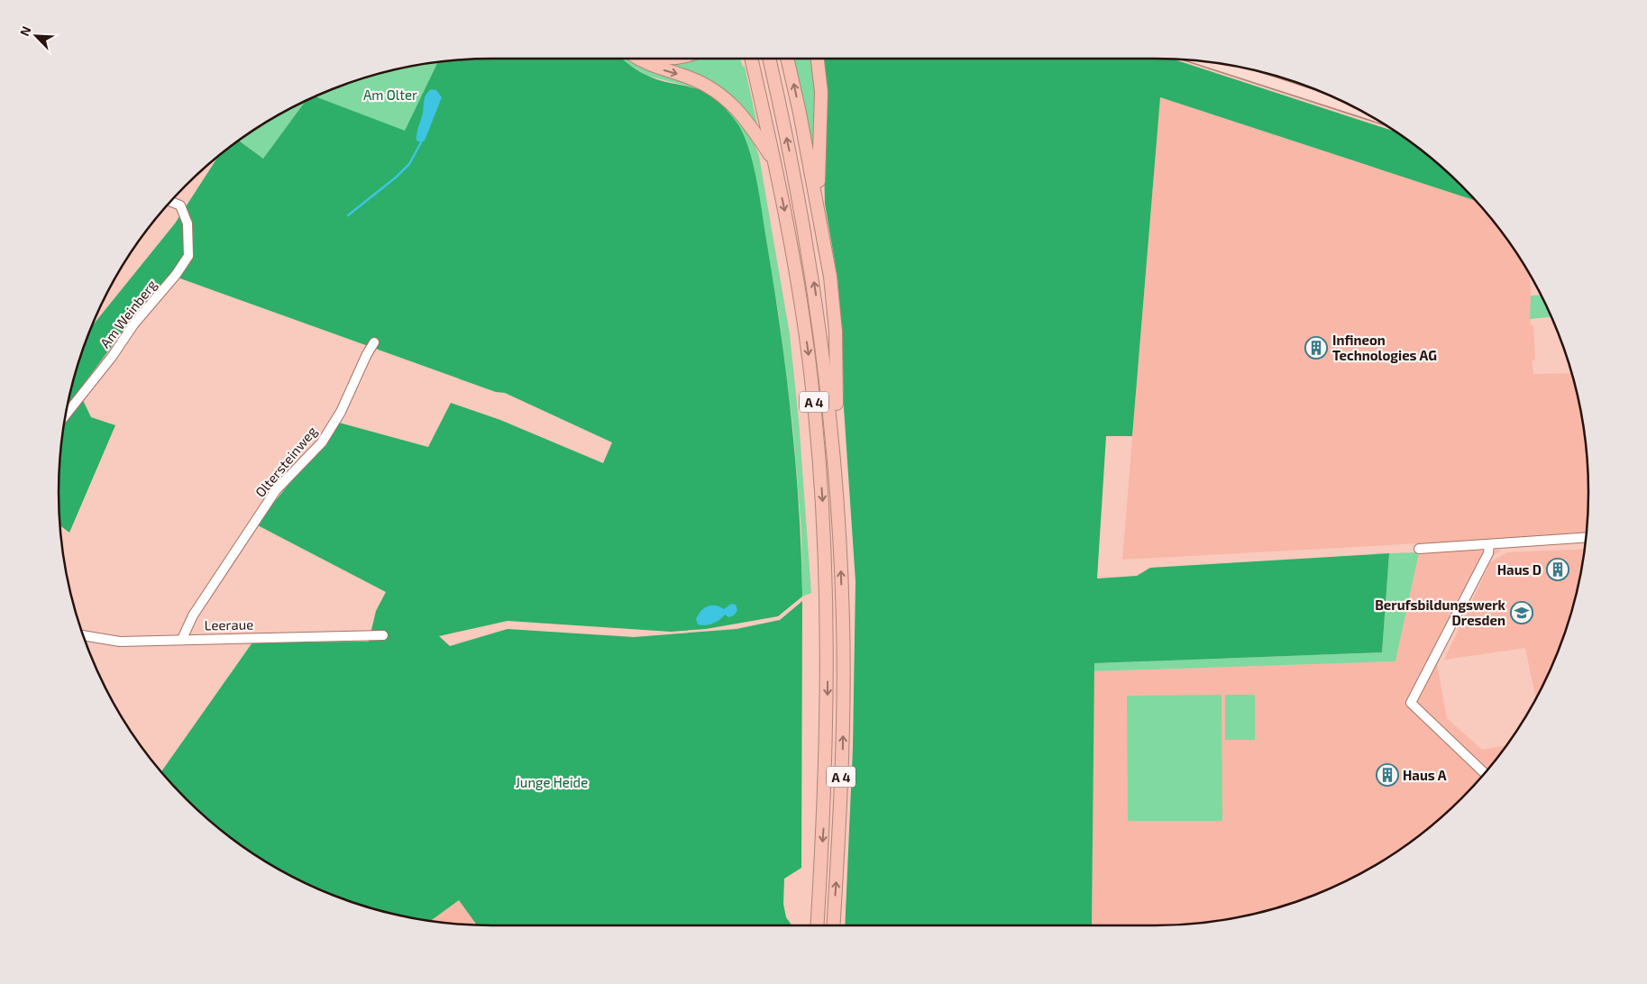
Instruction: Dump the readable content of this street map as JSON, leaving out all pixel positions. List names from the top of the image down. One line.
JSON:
{"streets":{"highway":["A 4"],"street":["Am Weinberg","Oltersteinweg","Leeraue"]},"crossings":[["Oltersteinweg","Leeraue"]],"parks":["Am Olter","Junge Heide"],"places":{"building":["Infineon Technologies AG","Haus D","Haus A"],"school or university":["Berufsbildungswerk Dresden"]},"north":"top left"}
